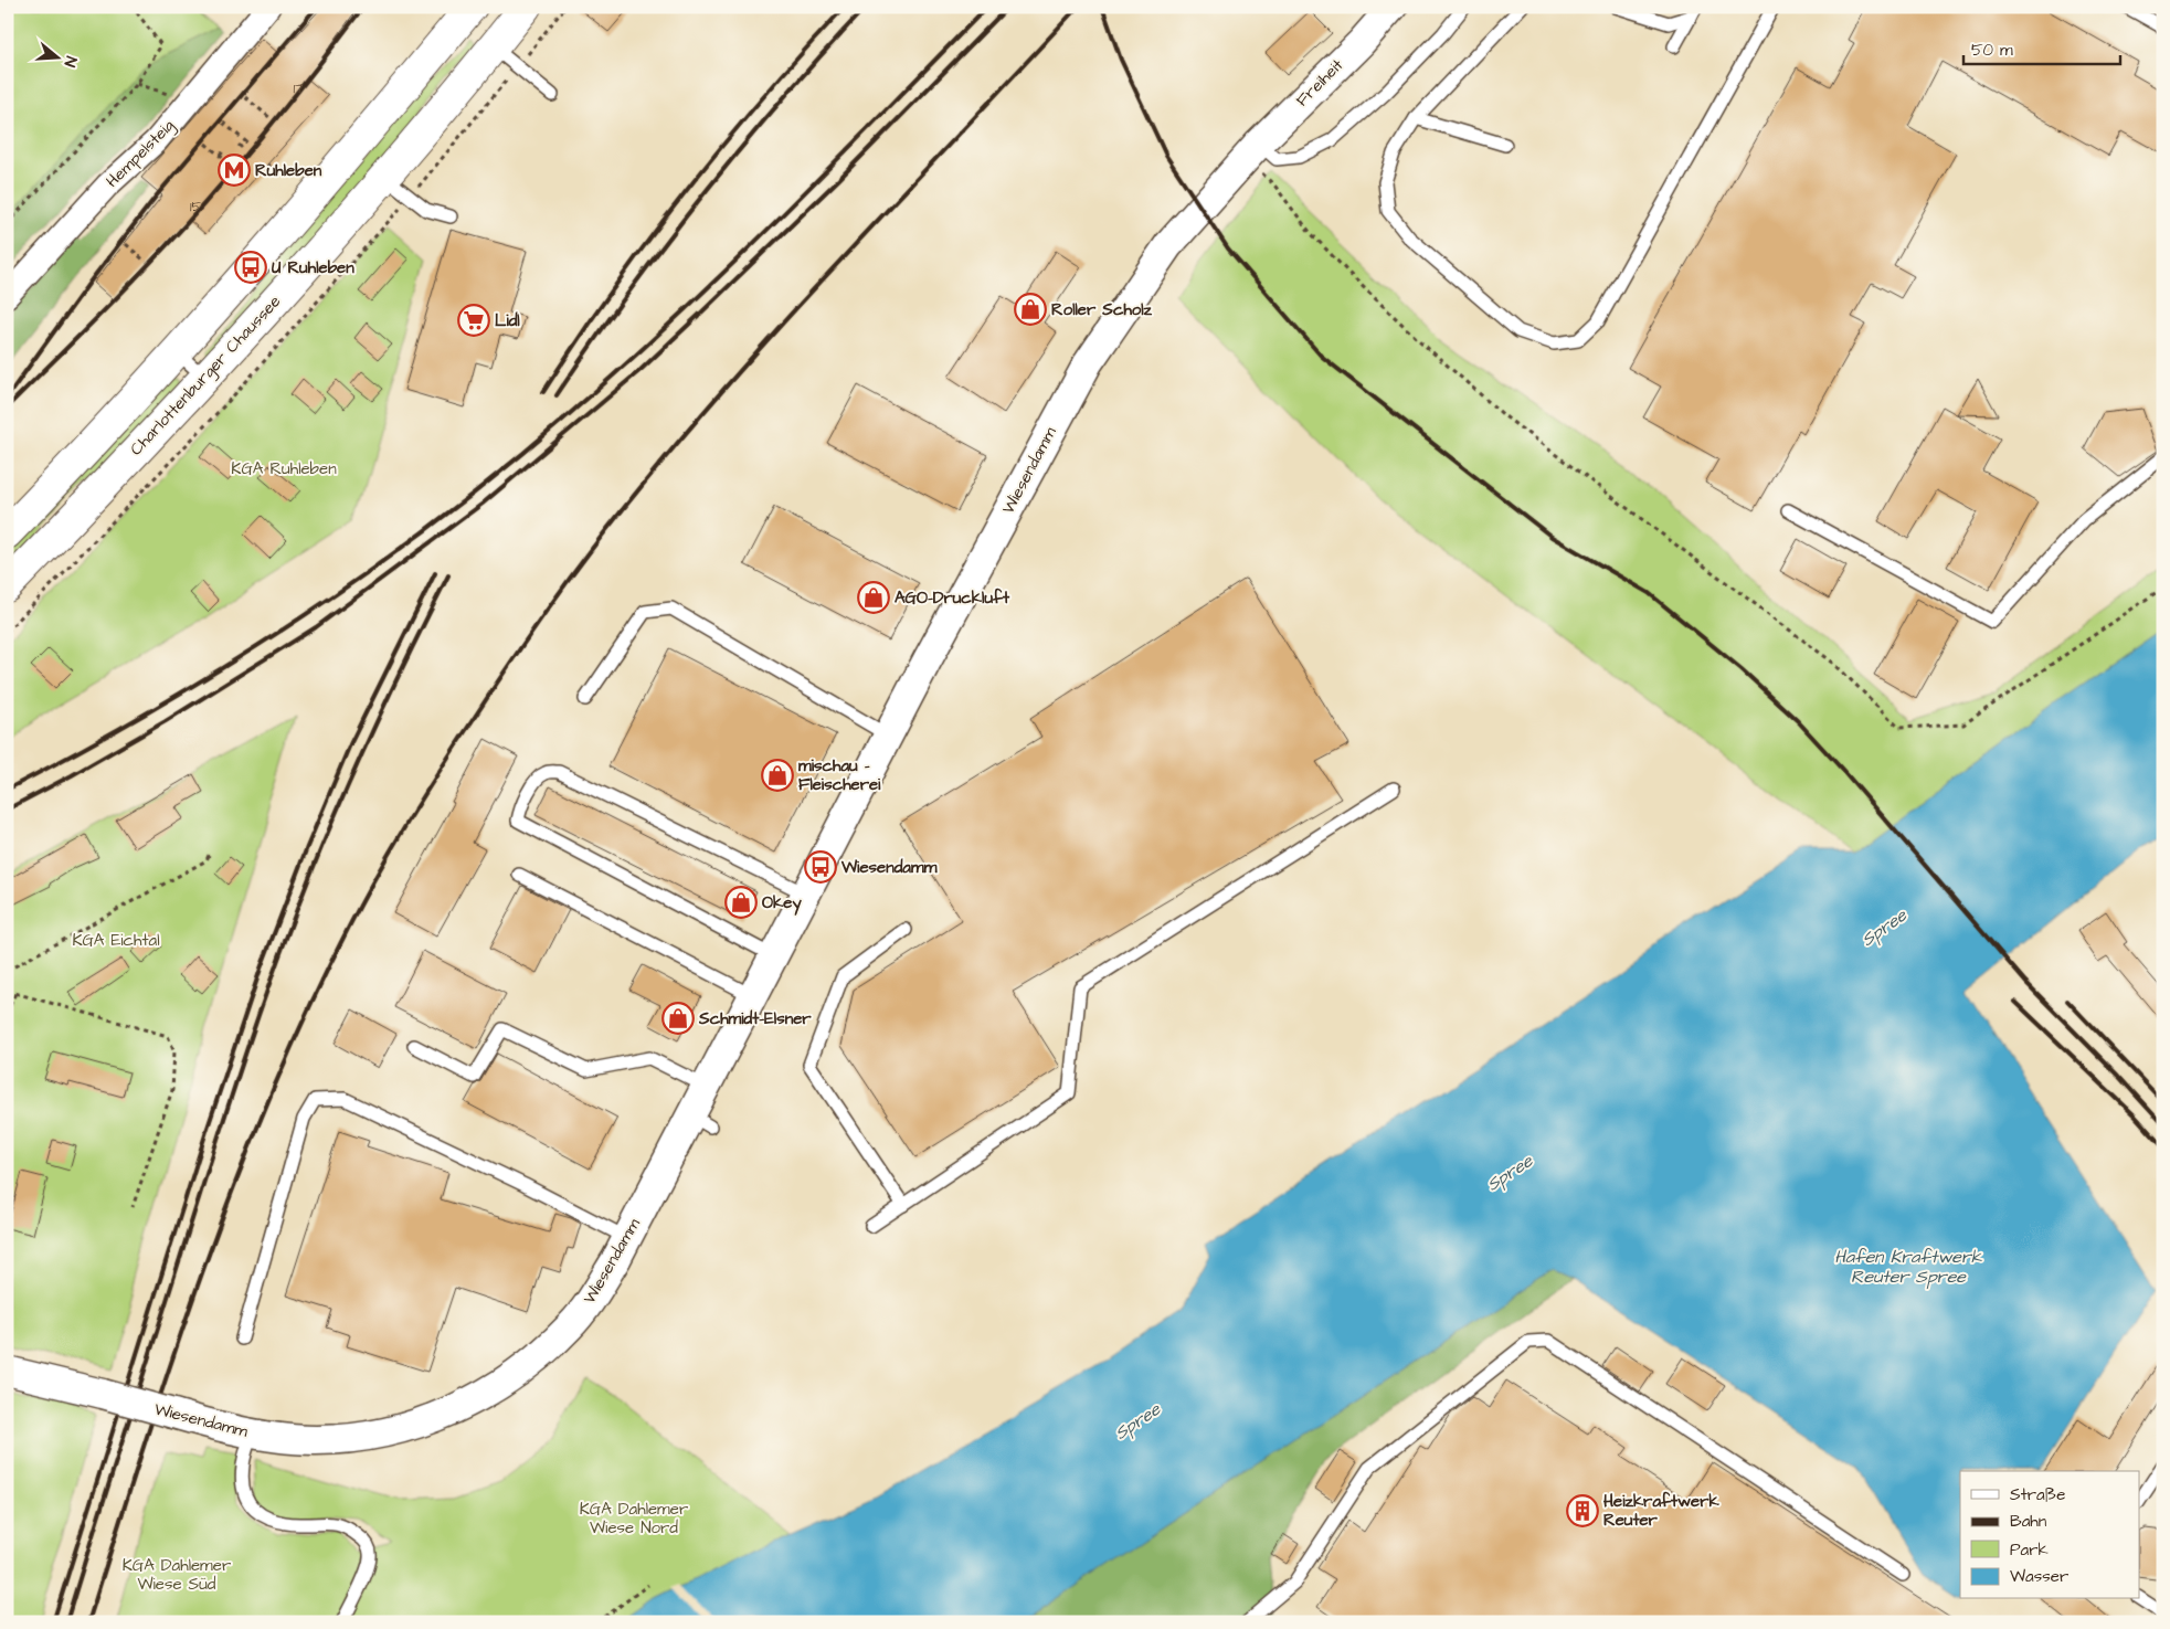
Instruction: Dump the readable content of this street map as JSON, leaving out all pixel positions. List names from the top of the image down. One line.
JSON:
{"streets":{"main road":["Charlottenburger Chaussee"],"street":["Freiheit","Hempelsteig","Wiesendamm"]},"crossings":[["Freiheit","Wiesendamm"]],"water":["Spree","Hafen Kraftwerk Reuter Spree"],"parks":["KGA Ruhleben","KGA Eichtal","KGA Dahlemer Wiese Nord","KGA Dahlemer Wiese Süd"],"places":{"metro station":["Ruhleben"],"bus stop":["U Ruhleben","Wiesendamm"],"shop":["Roller Scholz","AGO-Druckluft","mischau – Fleischerei","Okey","Schmidt-Elsner"],"supermarket":["Lidl"],"building":["Heizkraftwerk Reuter"]},"house_numbers":["17","15"],"legend":["Straße","Bahn","Park","Wasser"],"scale_bar":"50 m","north":"right"}
